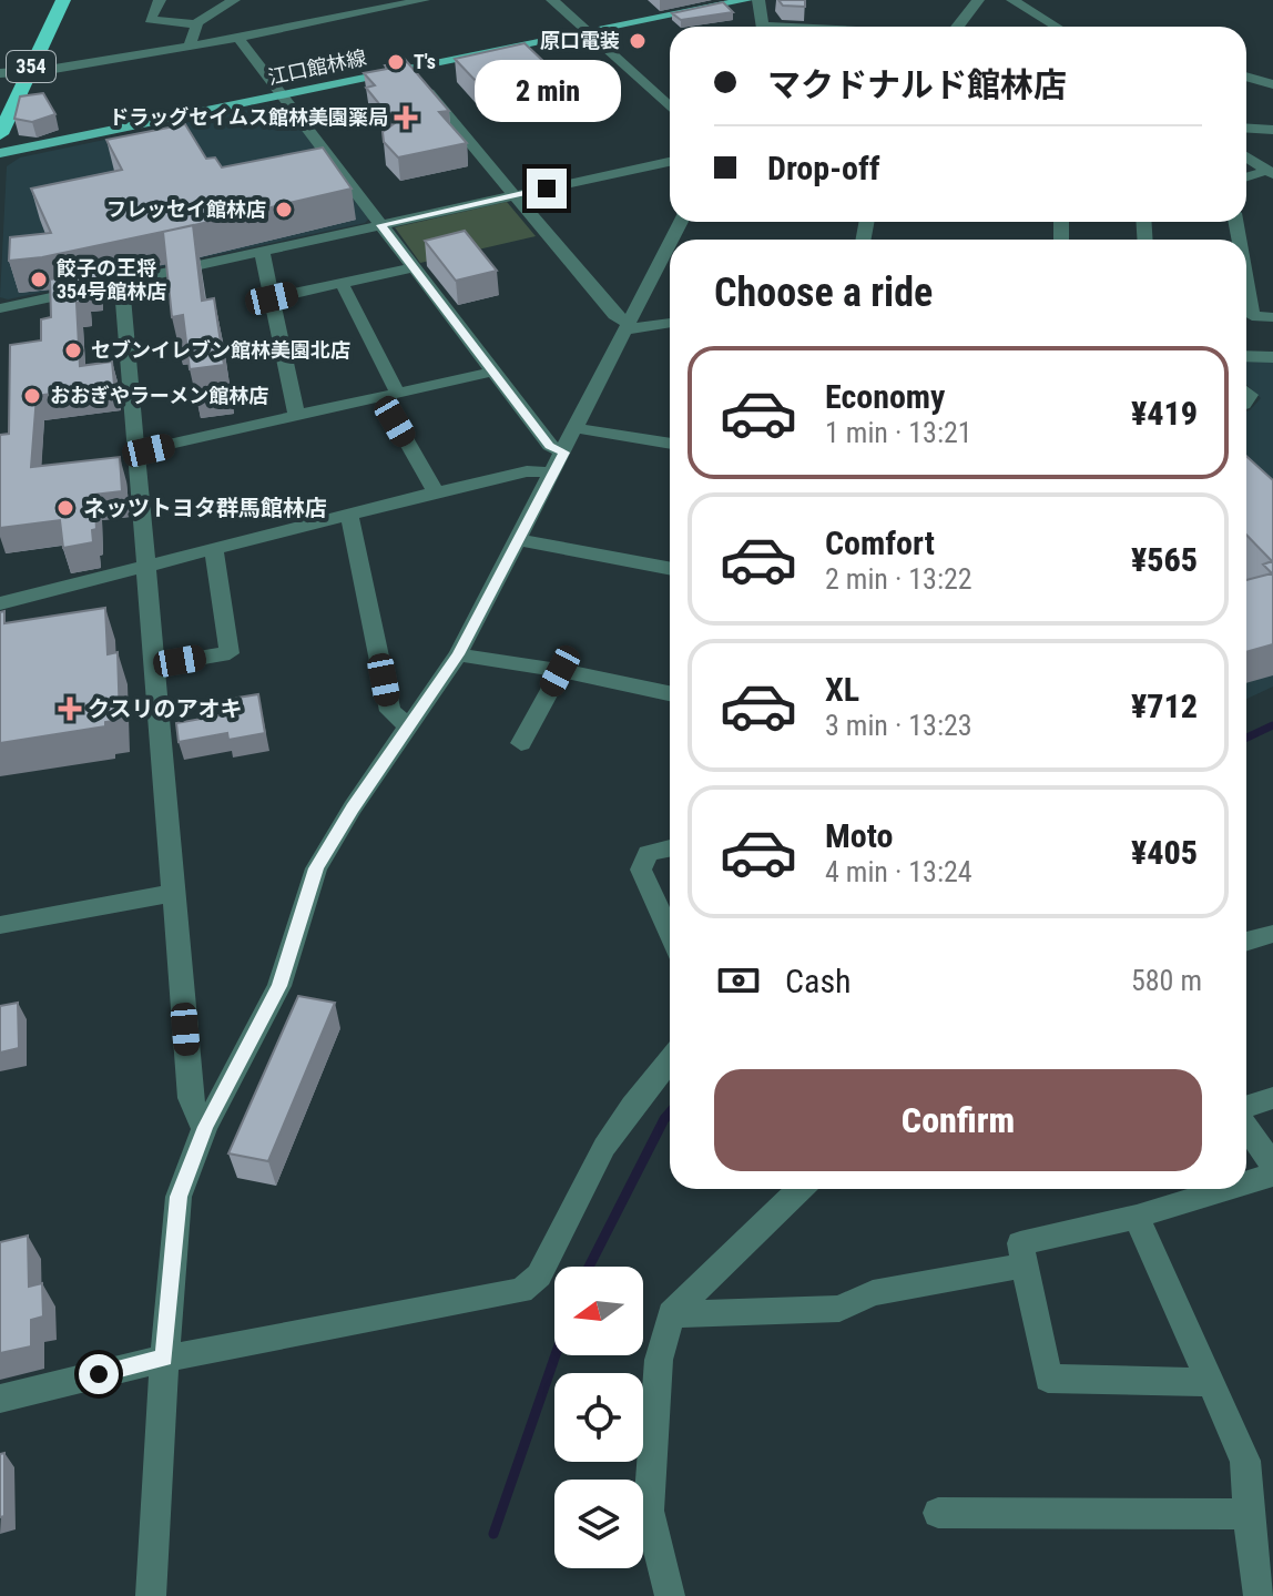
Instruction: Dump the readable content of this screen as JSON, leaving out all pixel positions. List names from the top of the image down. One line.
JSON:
{"streets":{"highway":["354"],"main road":["江口館林線"]},"places":{"other":["原口電装","T's","フレッセイ館林店","餃子の王将 354号館林店","セブンイレブン館林美園北店","おおぎやラーメン館林店","ネッツトヨタ群馬館林店"],"health":["ドラッグセイムス館林美園薬局","クスリのアオキ"]},"north":"left","page":{"banner":["マクドナルド館林店","Drop-off"],"bubble":"2 min","heading":"Choose a ride","list":[{"name":"Economy","note":"1 min · 13:21","value":"¥419"},{"name":"Comfort","note":"2 min · 13:22","value":"¥565"},{"name":"XL","note":"3 min · 13:23","value":"¥712"},{"name":"Moto","note":"4 min · 13:24","value":"¥405"}],"pay":["Cash","580 m"],"buttons":"Confirm"}}
